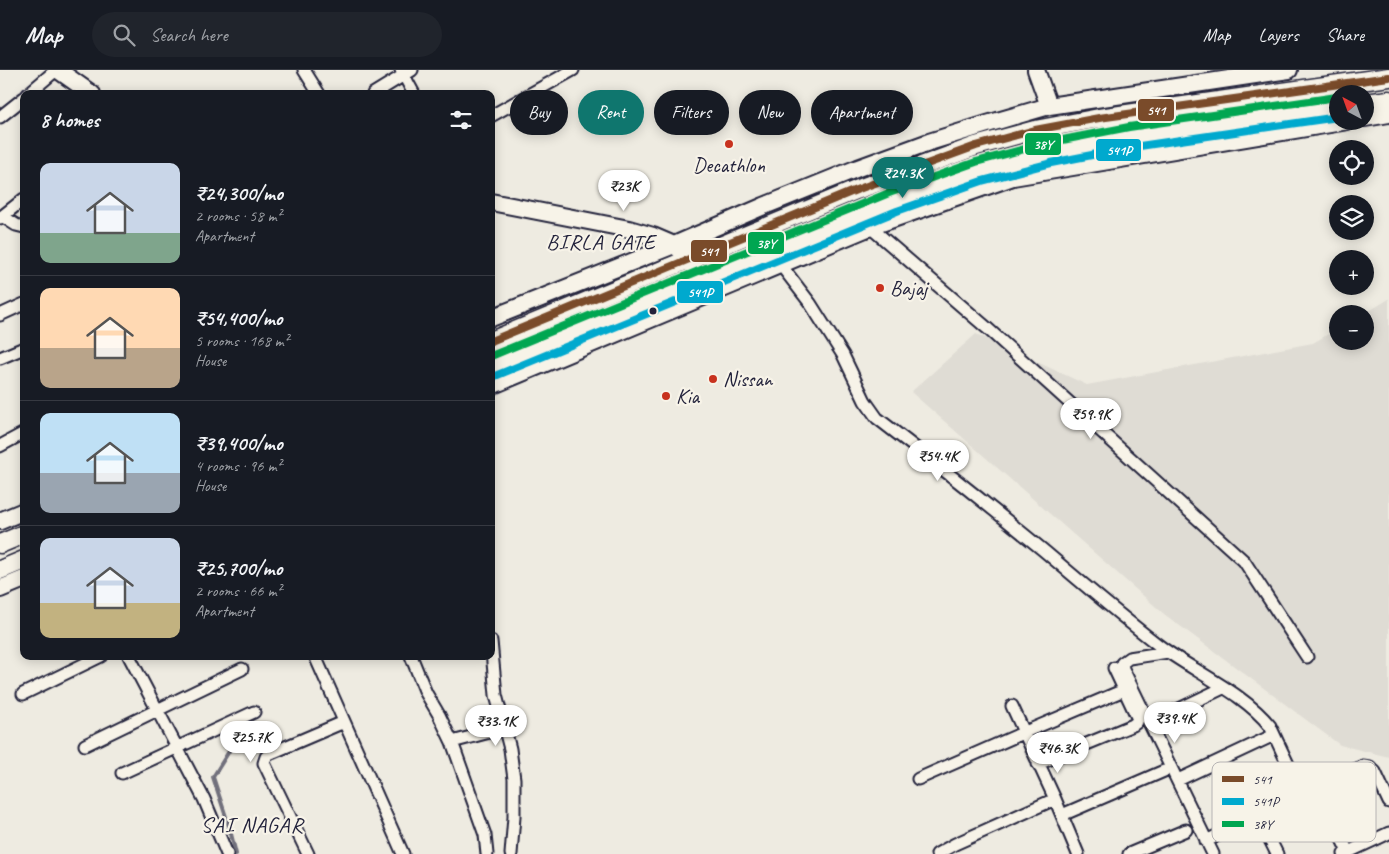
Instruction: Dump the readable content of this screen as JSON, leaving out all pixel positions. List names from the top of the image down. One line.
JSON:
{"districts":["BIRLA GATE","SAI NAGAR"],"places":["Decathlon","Bajaj","Nissan","Kia"],"lines":["transit line 541","transit line 38Y","transit line 541P"],"legend":["541","541P","38Y"],"north":"top left","page":{"header":"Map","search":"Search here","nav":["Map","Layers","Share"],"map_buttons":["+","−"],"chip":["Buy","Rent","Filters","New","Apartment"],"heading":"8 homes","list":[{"name":"₹24,300/mo","note":"2 rooms · 58 m² · Apartment"},{"name":"₹54,400/mo","note":"5 rooms · 168 m² · House"},{"name":"₹39,400/mo","note":"4 rooms · 96 m² · House"},{"name":"₹25,700/mo","note":"2 rooms · 66 m² · Apartment"}],"price":["₹24.3K","₹23K","₹59.9K","₹54.4K","₹39.4K","₹33.1K","₹25.7K","₹46.3K"]}}
